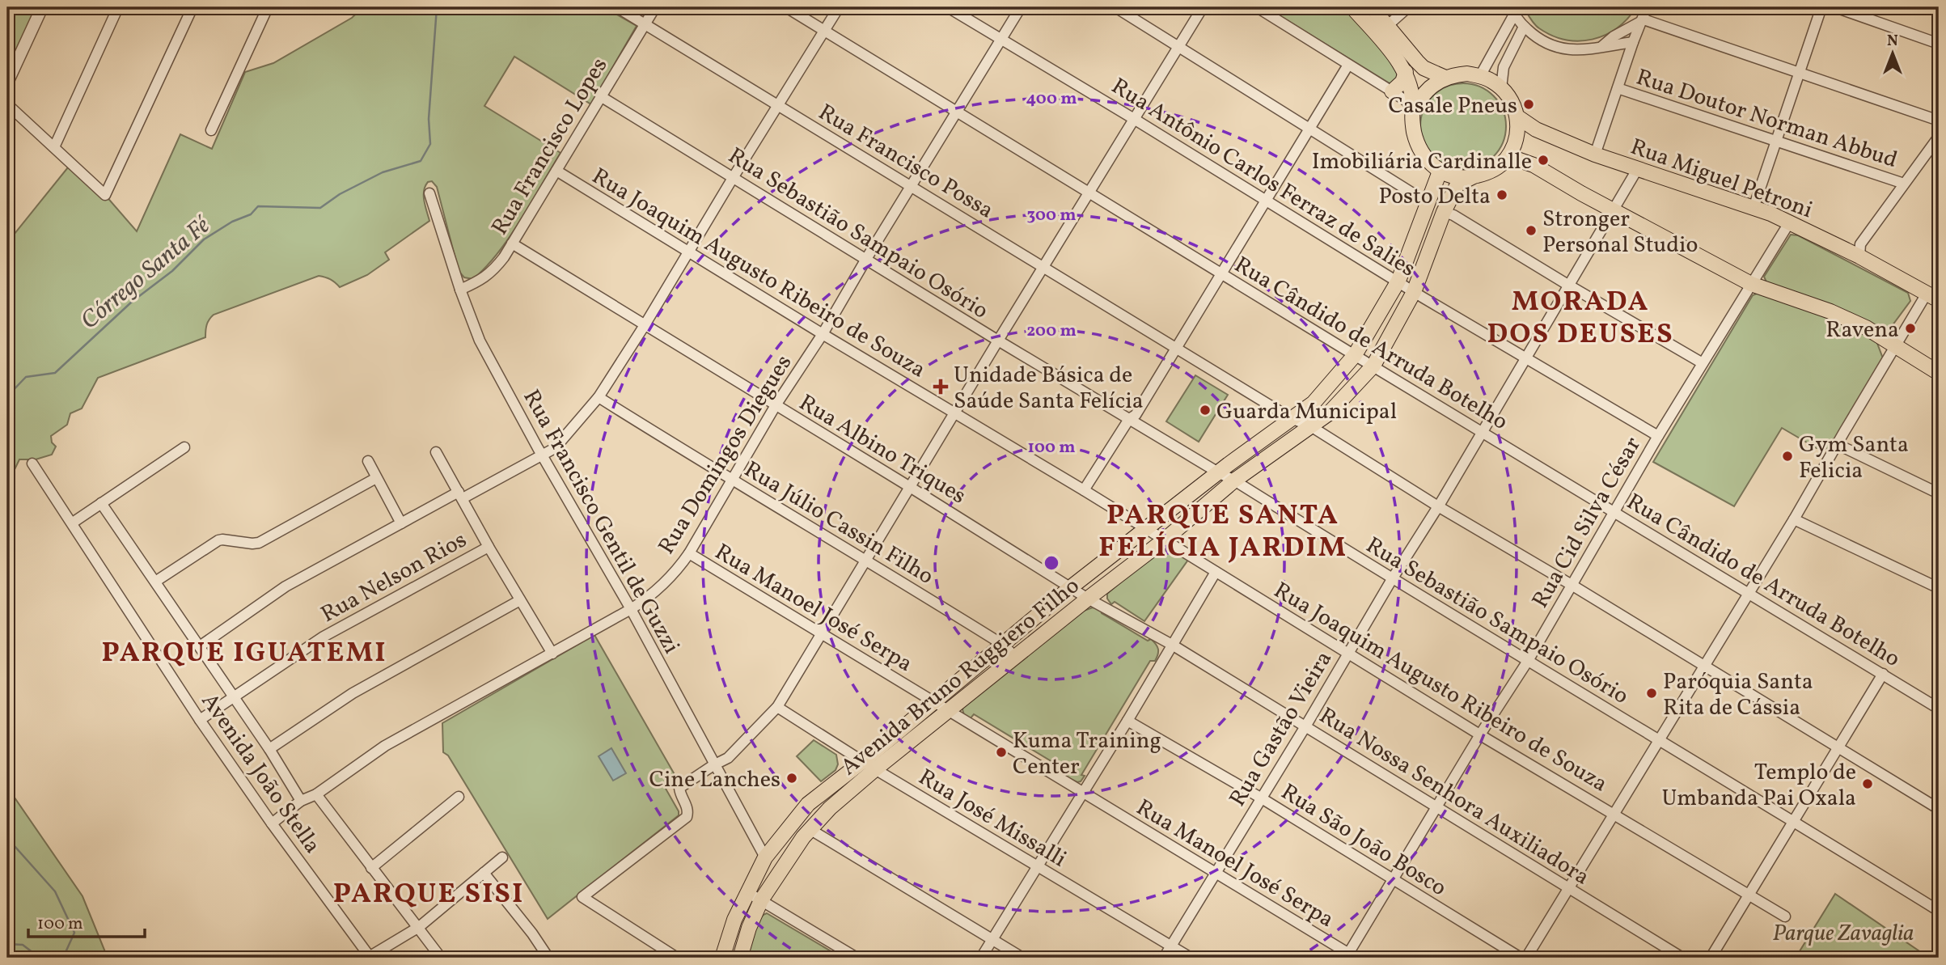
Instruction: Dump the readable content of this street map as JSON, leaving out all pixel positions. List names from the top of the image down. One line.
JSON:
{"streets":{"main road":["Rua Miguel Petroni","Avenida Bruno Ruggiero Filho"],"street":["Rua Doutor Norman Abbud","Rua Francisco Lopes","Rua Francisco Possa","Rua Antônio Carlos Ferraz de Salies","Rua Sebastião Sampaio Osório","Rua Joaquim Augusto Ribeiro de Souza","Rua Cândido de Arruda Botelho","Rua Albino Triques","Rua Domingos Diegues","Rua Francisco Gentil de Guzzi","Rua Júlio Cassin Filho","Rua Cid Silva César","Rua Nelson Rios","Rua Manoel José Serpa","Rua Gastão Vieira","Avenida João Stella","Rua Nossa Senhora Auxiliadora","Rua José Missalli","Rua São João Bosco"]},"crossings":[["Rua Francisco Lopes","Rua Francisco Possa"],["Rua Francisco Lopes","Rua Sebastião Sampaio Osório"],["Rua Francisco Lopes","Rua Joaquim Augusto Ribeiro de Souza"],["Rua Francisco Lopes","Rua Albino Triques"],["Rua Francisco Lopes","Rua Francisco Gentil de Guzzi"],["Rua Francisco Possa","Rua Domingos Diegues"],["Rua Francisco Possa","Rua Cid Silva César"],["Rua Francisco Possa","Avenida Bruno Ruggiero Filho"],["Rua Francisco Possa","Rua Gastão Vieira"],["Rua Antônio Carlos Ferraz de Salies","Rua Domingos Diegues"],["Rua Antônio Carlos Ferraz de Salies","Rua Cid Silva César"],["Rua Antônio Carlos Ferraz de Salies","Avenida Bruno Ruggiero Filho"],["Rua Antônio Carlos Ferraz de Salies","Rua Gastão Vieira"],["Rua Miguel Petroni","Rua Cid Silva César"],["Rua Miguel Petroni","Avenida Bruno Ruggiero Filho"],["Rua Miguel Petroni","Rua Gastão Vieira"],["Rua Sebastião Sampaio Osório","Rua Domingos Diegues"],["Rua Sebastião Sampaio Osório","Rua Cid Silva César"],["Rua Sebastião Sampaio Osório","Avenida Bruno Ruggiero Filho"],["Rua Sebastião Sampaio Osório","Rua Gastão Vieira"],["Rua Joaquim Augusto Ribeiro de Souza","Rua Domingos Diegues"],["Rua Joaquim Augusto Ribeiro de Souza","Rua Cid Silva César"],["Rua Joaquim Augusto Ribeiro de Souza","Avenida Bruno Ruggiero Filho"],["Rua Joaquim Augusto Ribeiro de Souza","Rua Gastão Vieira"],["Rua Cândido de Arruda Botelho","Rua Domingos Diegues"],["Rua Cândido de Arruda Botelho","Rua Cid Silva César"],["Rua Cândido de Arruda Botelho","Avenida Bruno Ruggiero Filho"],["Rua Cândido de Arruda Botelho","Rua Gastão Vieira"],["Rua Albino Triques","Rua Domingos Diegues"],["Rua Albino Triques","Avenida Bruno Ruggiero Filho"],["Rua Albino Triques","Rua Nossa Senhora Auxiliadora"],["Rua Domingos Diegues","Rua Francisco Gentil de Guzzi"],["Rua Domingos Diegues","Rua Júlio Cassin Filho"],["Rua Domingos Diegues","Rua Manoel José Serpa"],["Rua Domingos Diegues","Avenida João Stella"],["Rua Francisco Gentil de Guzzi","Avenida Bruno Ruggiero Filho"],["Rua Júlio Cassin Filho","Avenida Bruno Ruggiero Filho"],["Rua Cid Silva César","Rua Manoel José Serpa"],["Rua Cid Silva César","Rua Nossa Senhora Auxiliadora"],["Rua Cid Silva César","Rua São João Bosco"],["Rua Nelson Rios","Avenida João Stella"],["Rua Manoel José Serpa","Avenida Bruno Ruggiero Filho"],["Rua Manoel José Serpa","Rua Gastão Vieira"],["Avenida Bruno Ruggiero Filho","Rua Nossa Senhora Auxiliadora"],["Avenida Bruno Ruggiero Filho","Rua José Missalli"],["Rua Gastão Vieira","Rua Nossa Senhora Auxiliadora"],["Rua Gastão Vieira","Rua José Missalli"],["Rua Gastão Vieira","Rua São João Bosco"]],"districts":["MORADA DOS DEUSES","PARQUE SANTA FELÍCIA JARDIM","PARQUE IGUATEMI","PARQUE SISI"],"water":["Córrego Santa Fé"],"parks":["Parque Zavaglia"],"places":{"other":["Casale Pneus","Imobiliária Cardinalle","Posto Delta","Stronger Personal Studio","Ravena","Guarda Municipal","Gym Santa Felicia","Paróquia Santa Rita de Cássia","Kuma Training Center","Cine Lanches","Templo de Umbanda Pai Oxala"],"health":["Unidade Básica de Saúde Santa Felícia"]},"scale_bar":"100 m","north":"top","rings":["400 m","300 m","200 m","100 m"]}
